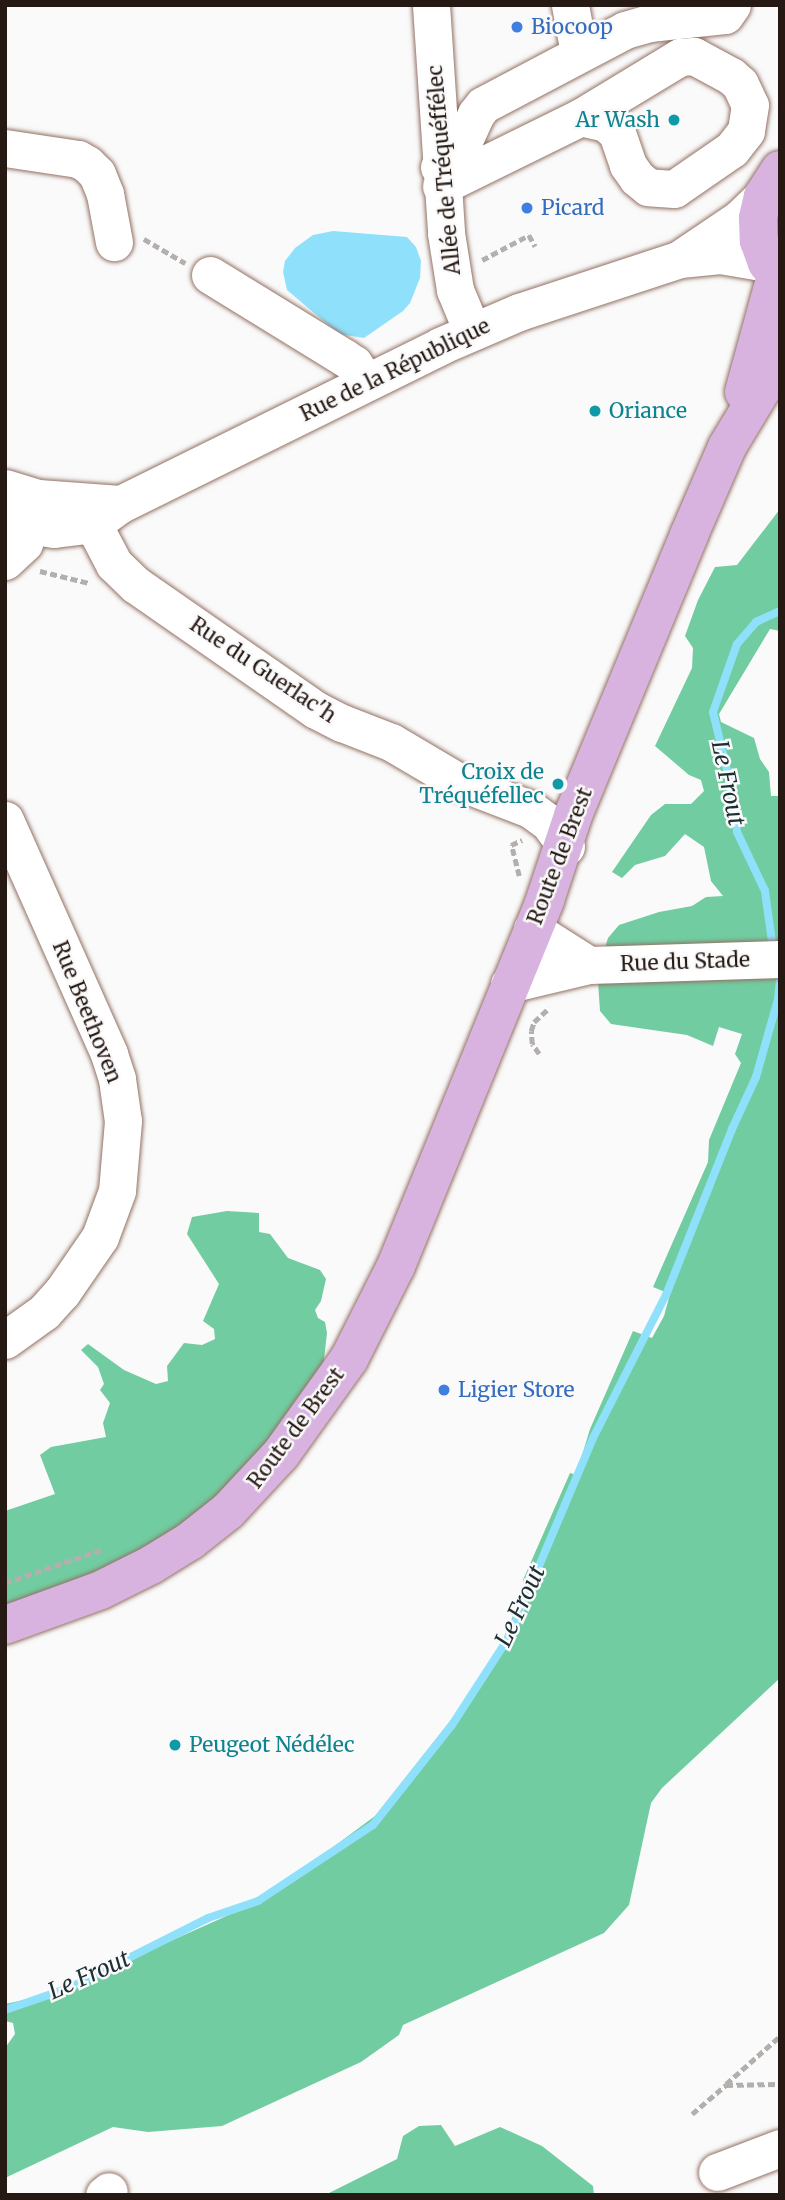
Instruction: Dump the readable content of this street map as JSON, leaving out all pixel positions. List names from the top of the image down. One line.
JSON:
{"streets":{"main road":["Route de Brest"],"street":["Allée de Tréquéffélec","Rue de la République","Rue du Guerlac'h","Rue du Stade","Rue Beethoven"]},"crossings":[["Allée de Tréquéffélec","Rue de la République"],["Rue de la République","Rue du Guerlac'h"],["Rue de la République","Route de Brest"],["Rue du Guerlac'h","Route de Brest"],["Route de Brest","Rue du Stade"]],"water":["Le Frout"],"places":["Biocoop","Ar Wash","Picard","Oriance","Croix de Tréquéfellec","Ligier Store","Peugeot Nédélec"]}
